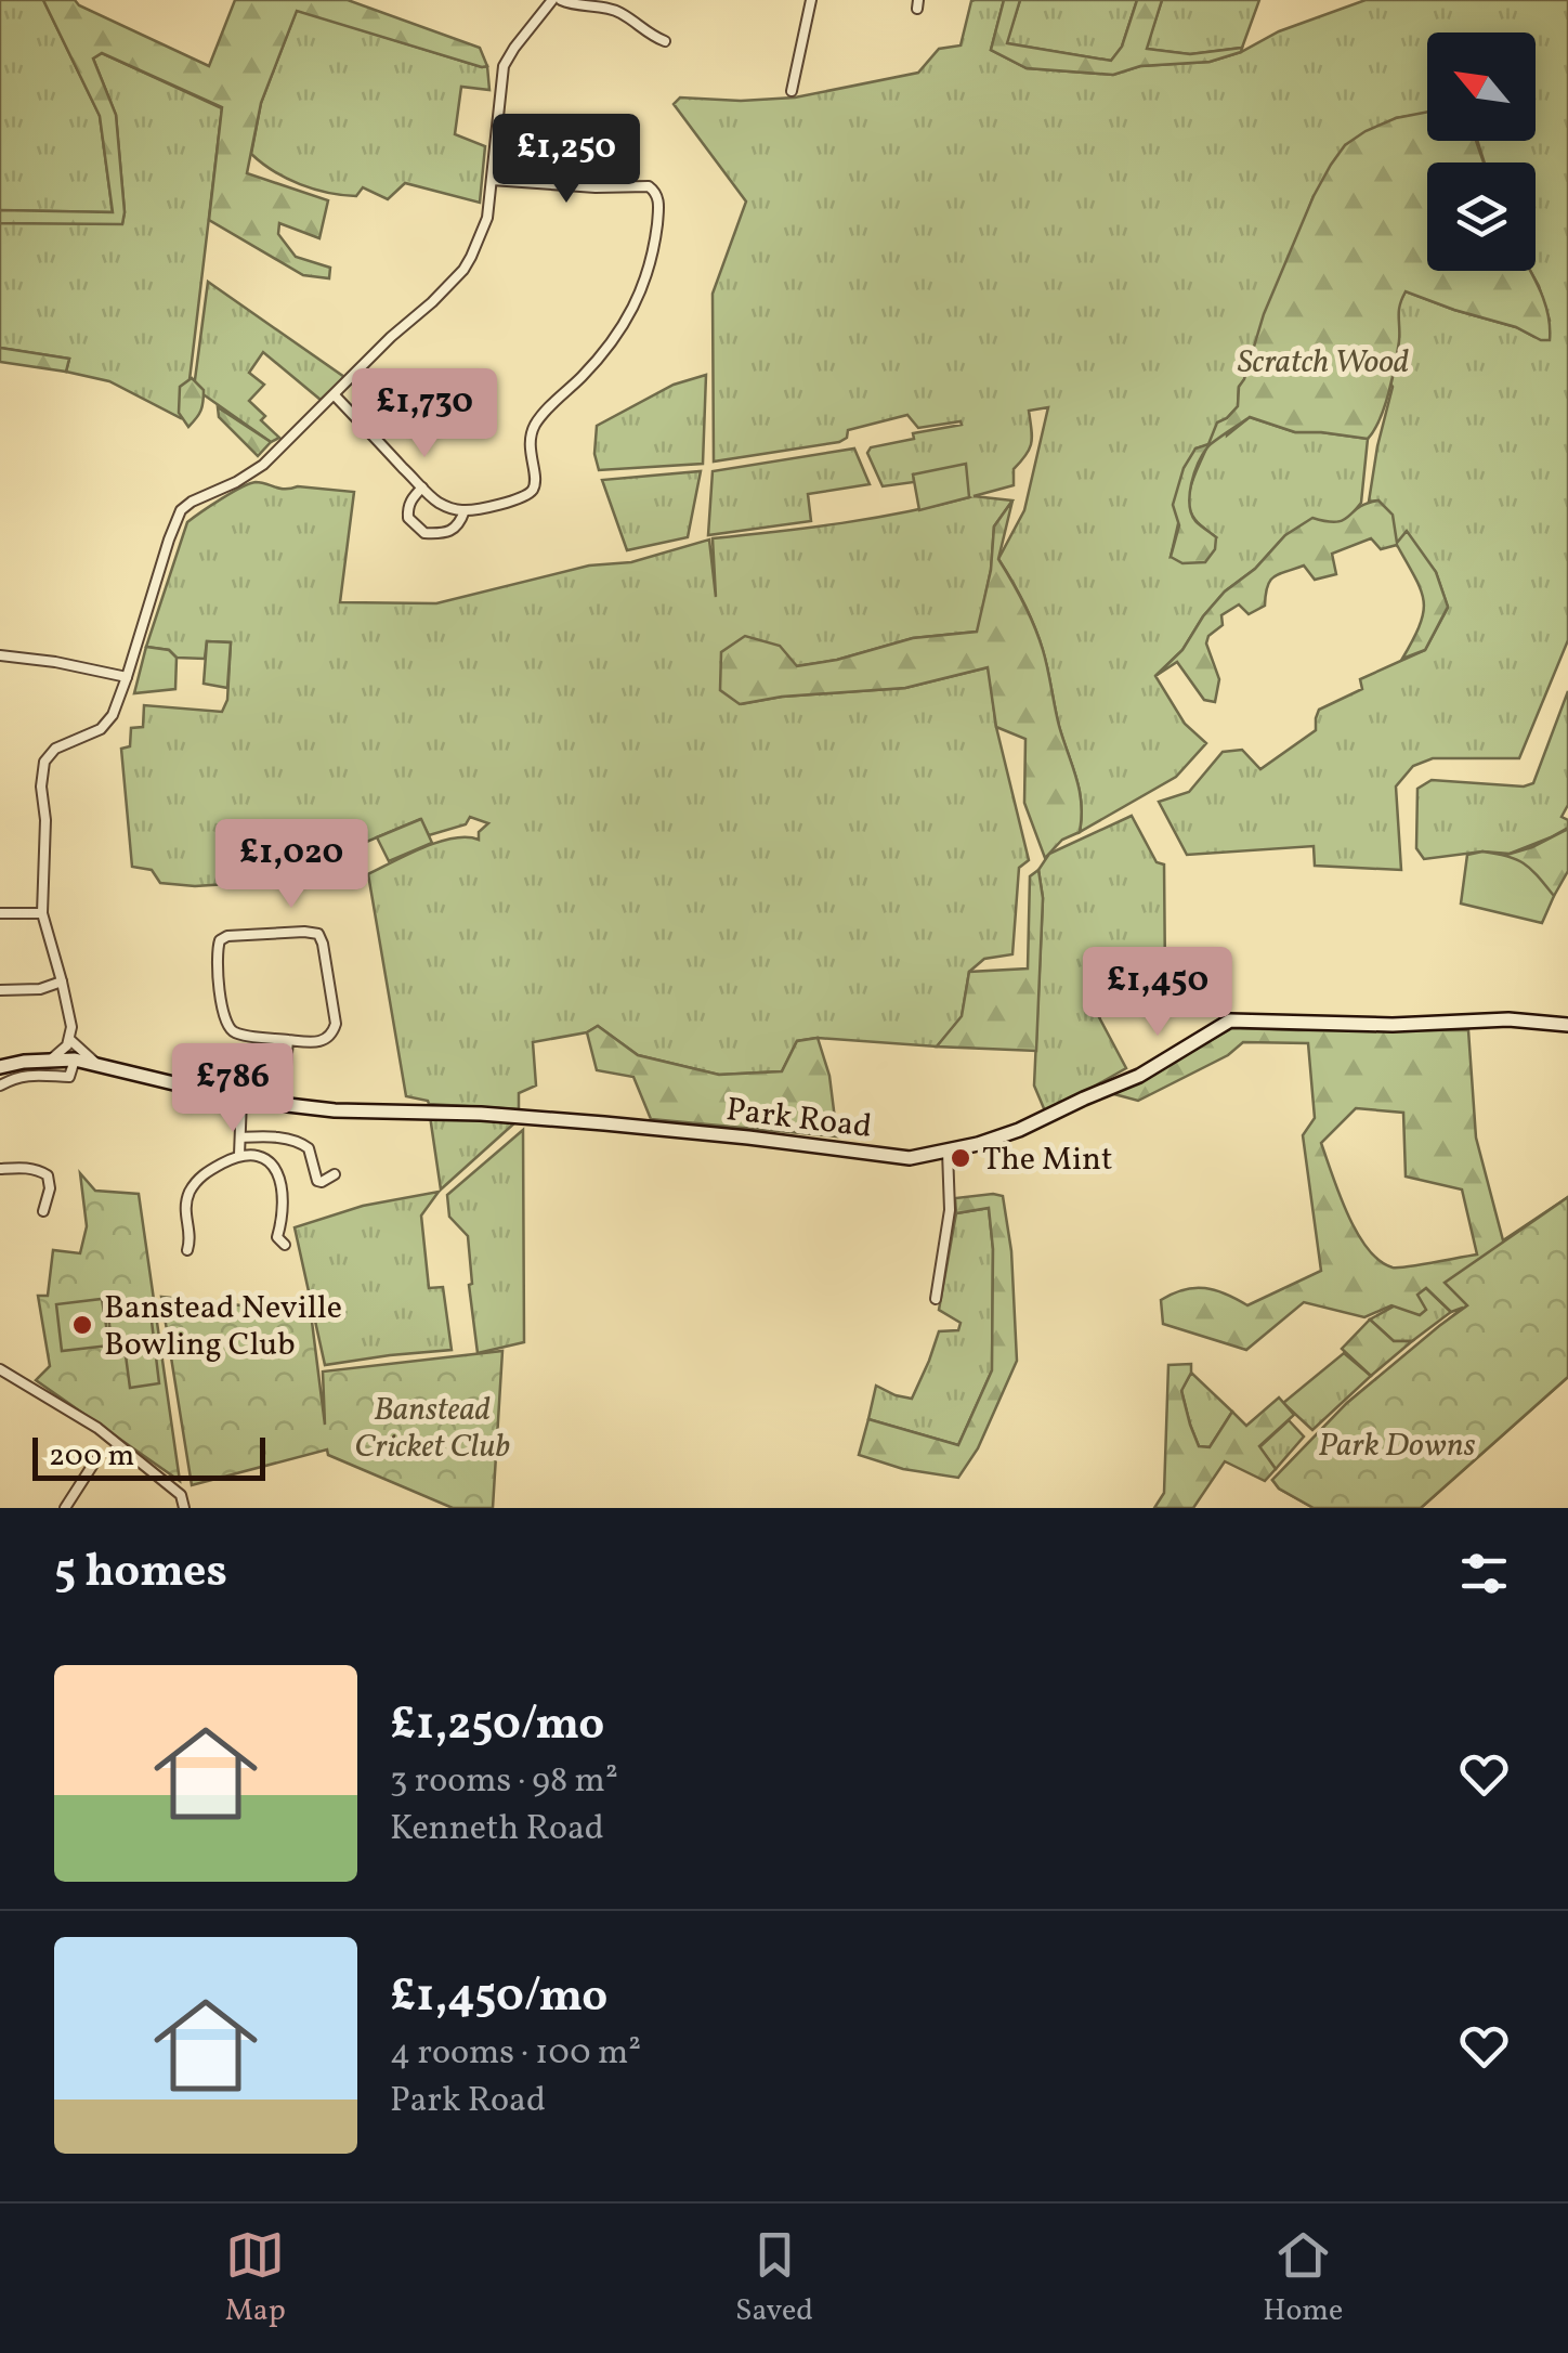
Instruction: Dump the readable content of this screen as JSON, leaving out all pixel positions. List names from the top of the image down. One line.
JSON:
{"streets":{"street":["Park Road"]},"parks":["Scratch Wood","Banstead Cricket Club","Park Downs"],"places":["The Mint","Banstead Neville Bowling Club"],"scale_bar":"200 m","north":"top left","page":{"price":["£1,250","£1,730","£1,020","£1,450","£786"],"scale":"200 m","heading":"5 homes","list":[{"name":"£1,250/mo","note":"3 rooms · 98 m² · Kenneth Road"},{"name":"£1,450/mo","note":"4 rooms · 100 m² · Park Road"}],"tabs":["Map","Saved","Home"]}}
